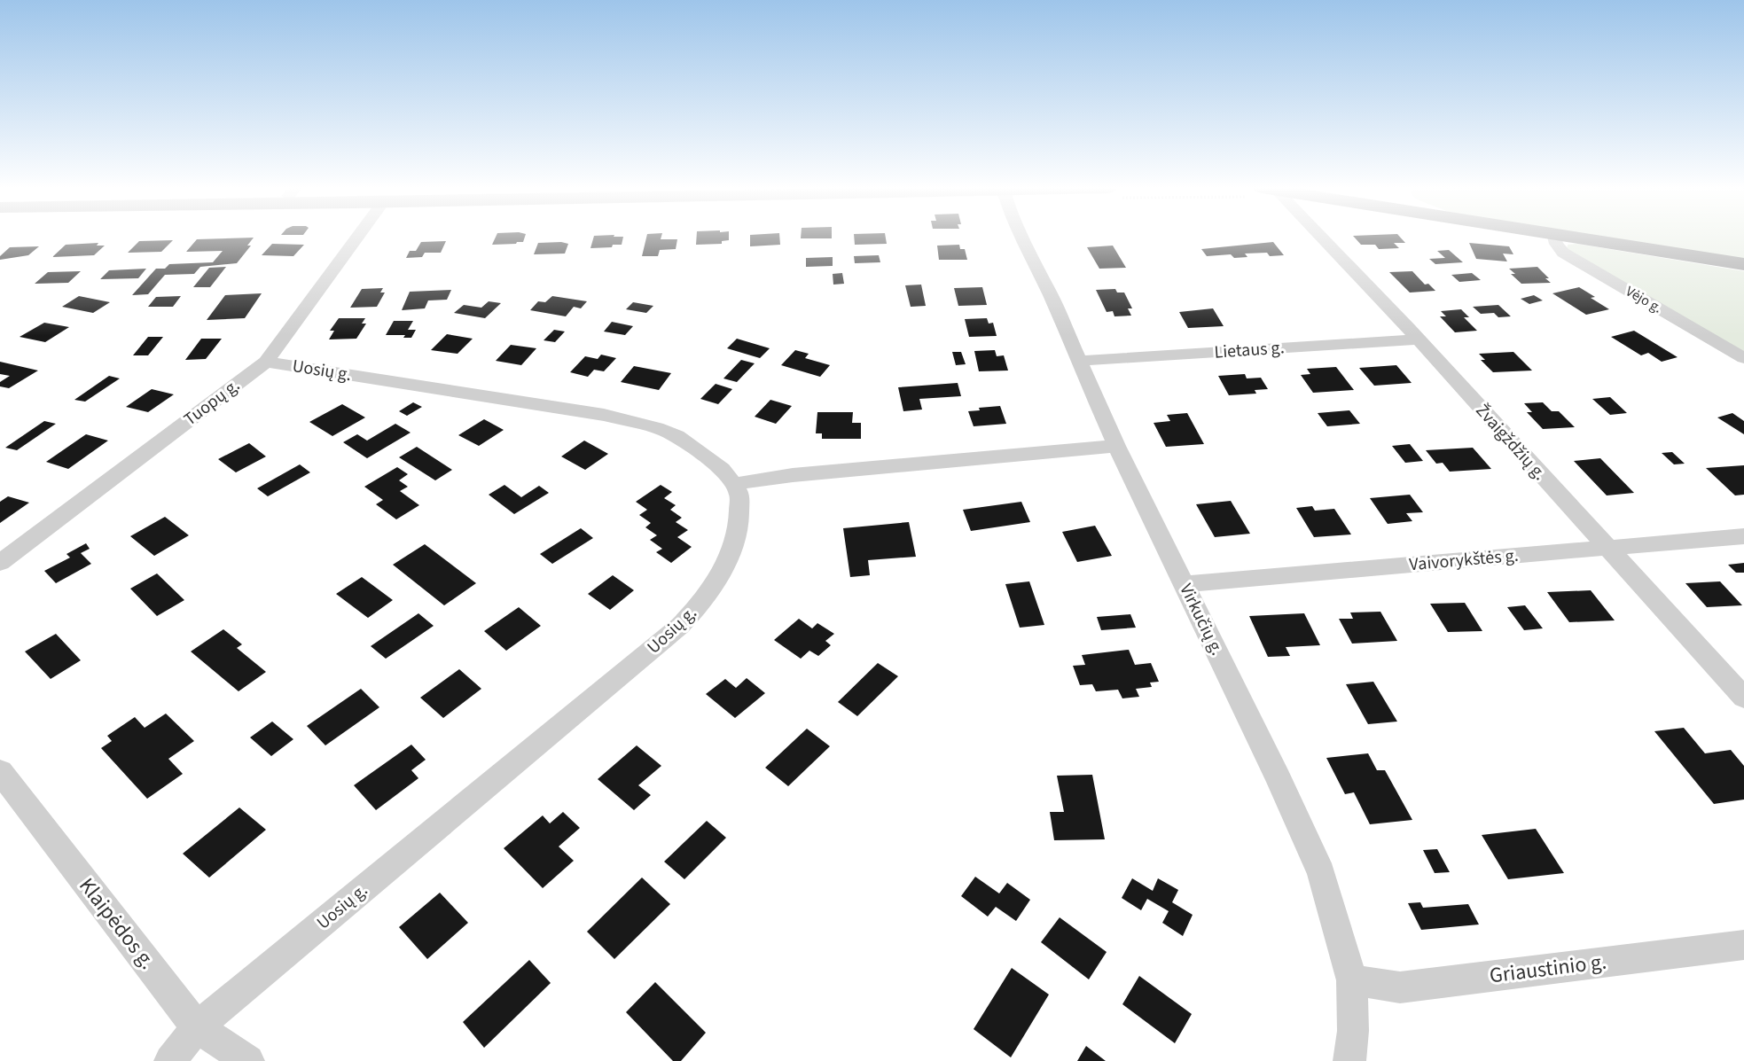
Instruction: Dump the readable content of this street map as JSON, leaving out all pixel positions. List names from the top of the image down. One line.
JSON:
{"streets":{"street":["Vėjo g.","Lietaus g.","Uosių g.","Tuopų g.","Žvaigždžių g.","Vaivorykštės g.","Virkučių g.","Klaipėdos g.","Griaustinio g."]},"crossings":[["Lietaus g.","Žvaigždžių g."],["Lietaus g.","Virkučių g."],["Uosių g.","Tuopų g."],["Uosių g.","Klaipėdos g."],["Žvaigždžių g.","Vaivorykštės g."],["Vaivorykštės g.","Virkučių g."],["Virkučių g.","Griaustinio g."]]}
